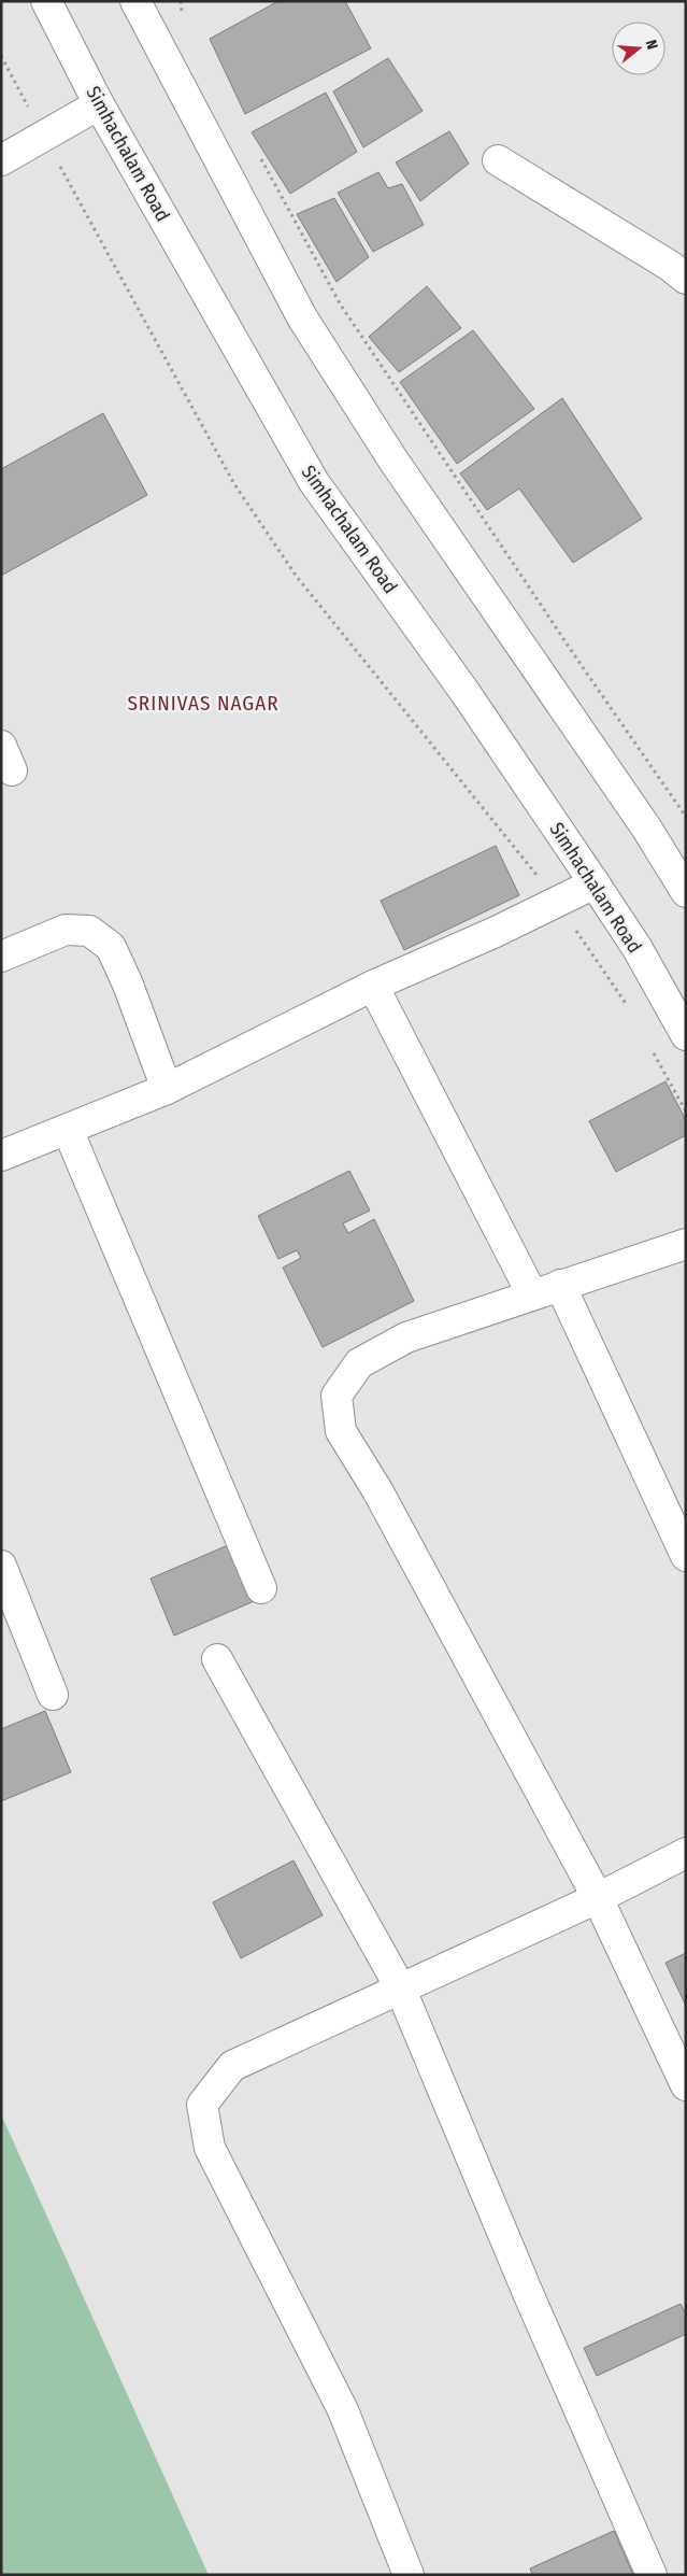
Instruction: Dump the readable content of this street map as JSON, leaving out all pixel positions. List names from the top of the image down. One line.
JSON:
{"streets":{"street":["Simhachalam Road"]},"districts":["SRINIVAS NAGAR"],"north":"right"}
